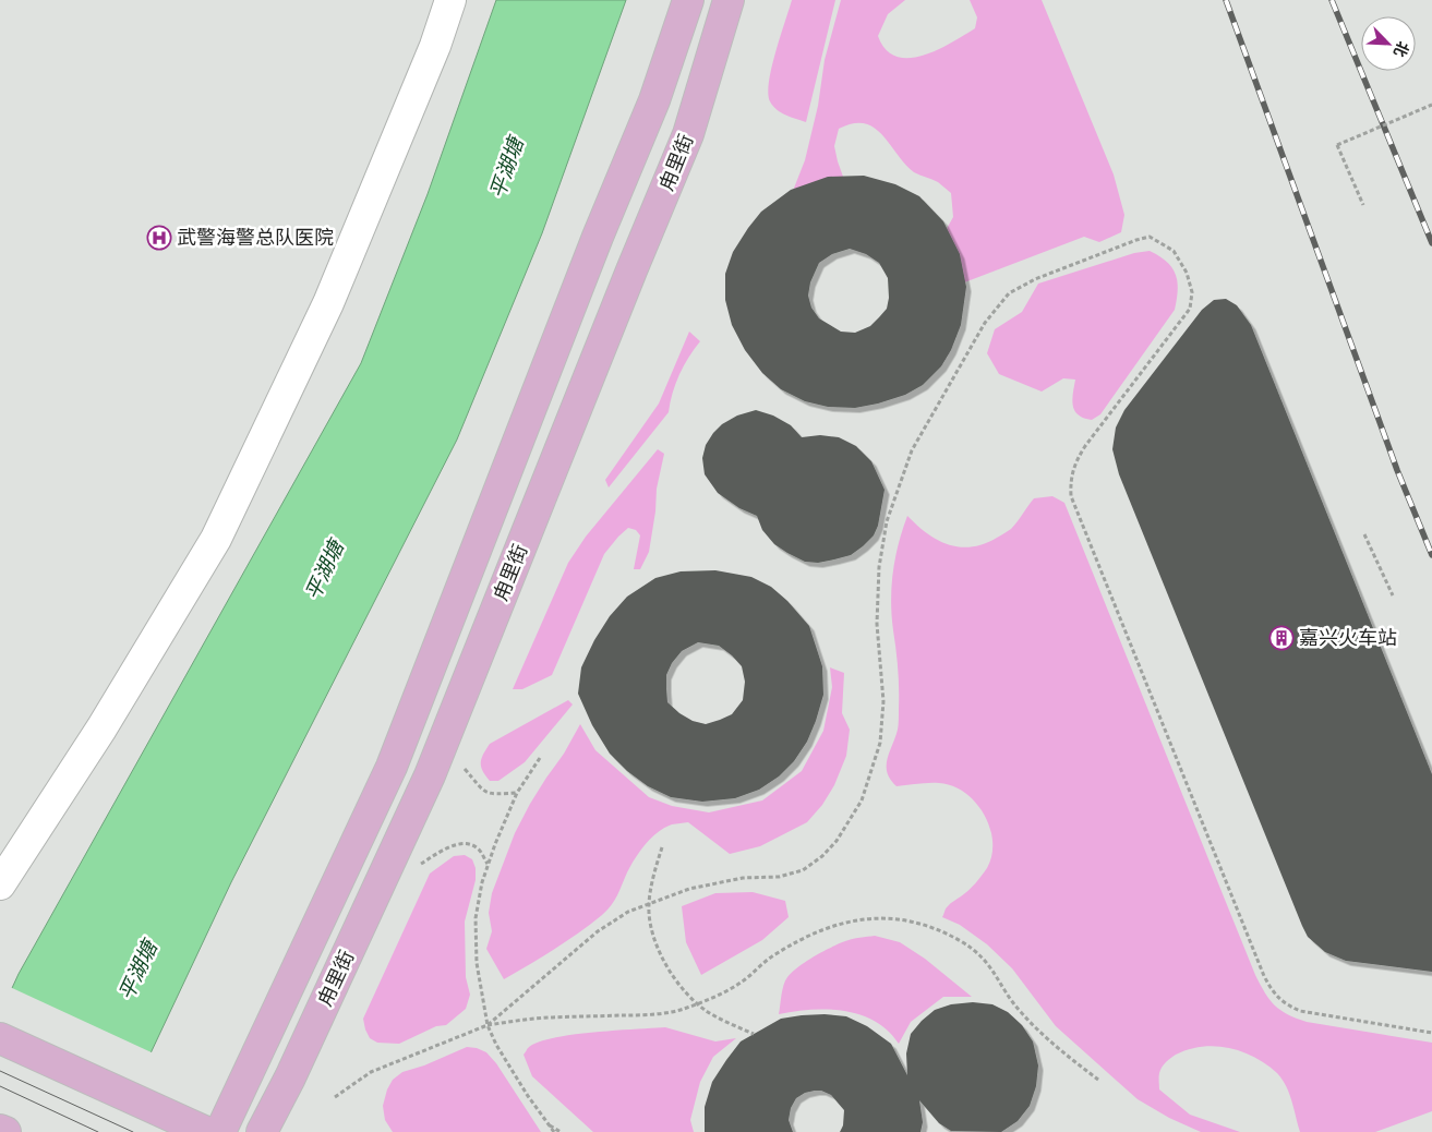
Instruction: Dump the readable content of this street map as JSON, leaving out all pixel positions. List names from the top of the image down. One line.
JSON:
{"streets":{"main road":["甪里街"]},"water":["平湖塘"],"places":{"hospital":["武警海警总队医院"],"building":["嘉兴火车站"]},"north":"bottom right"}
